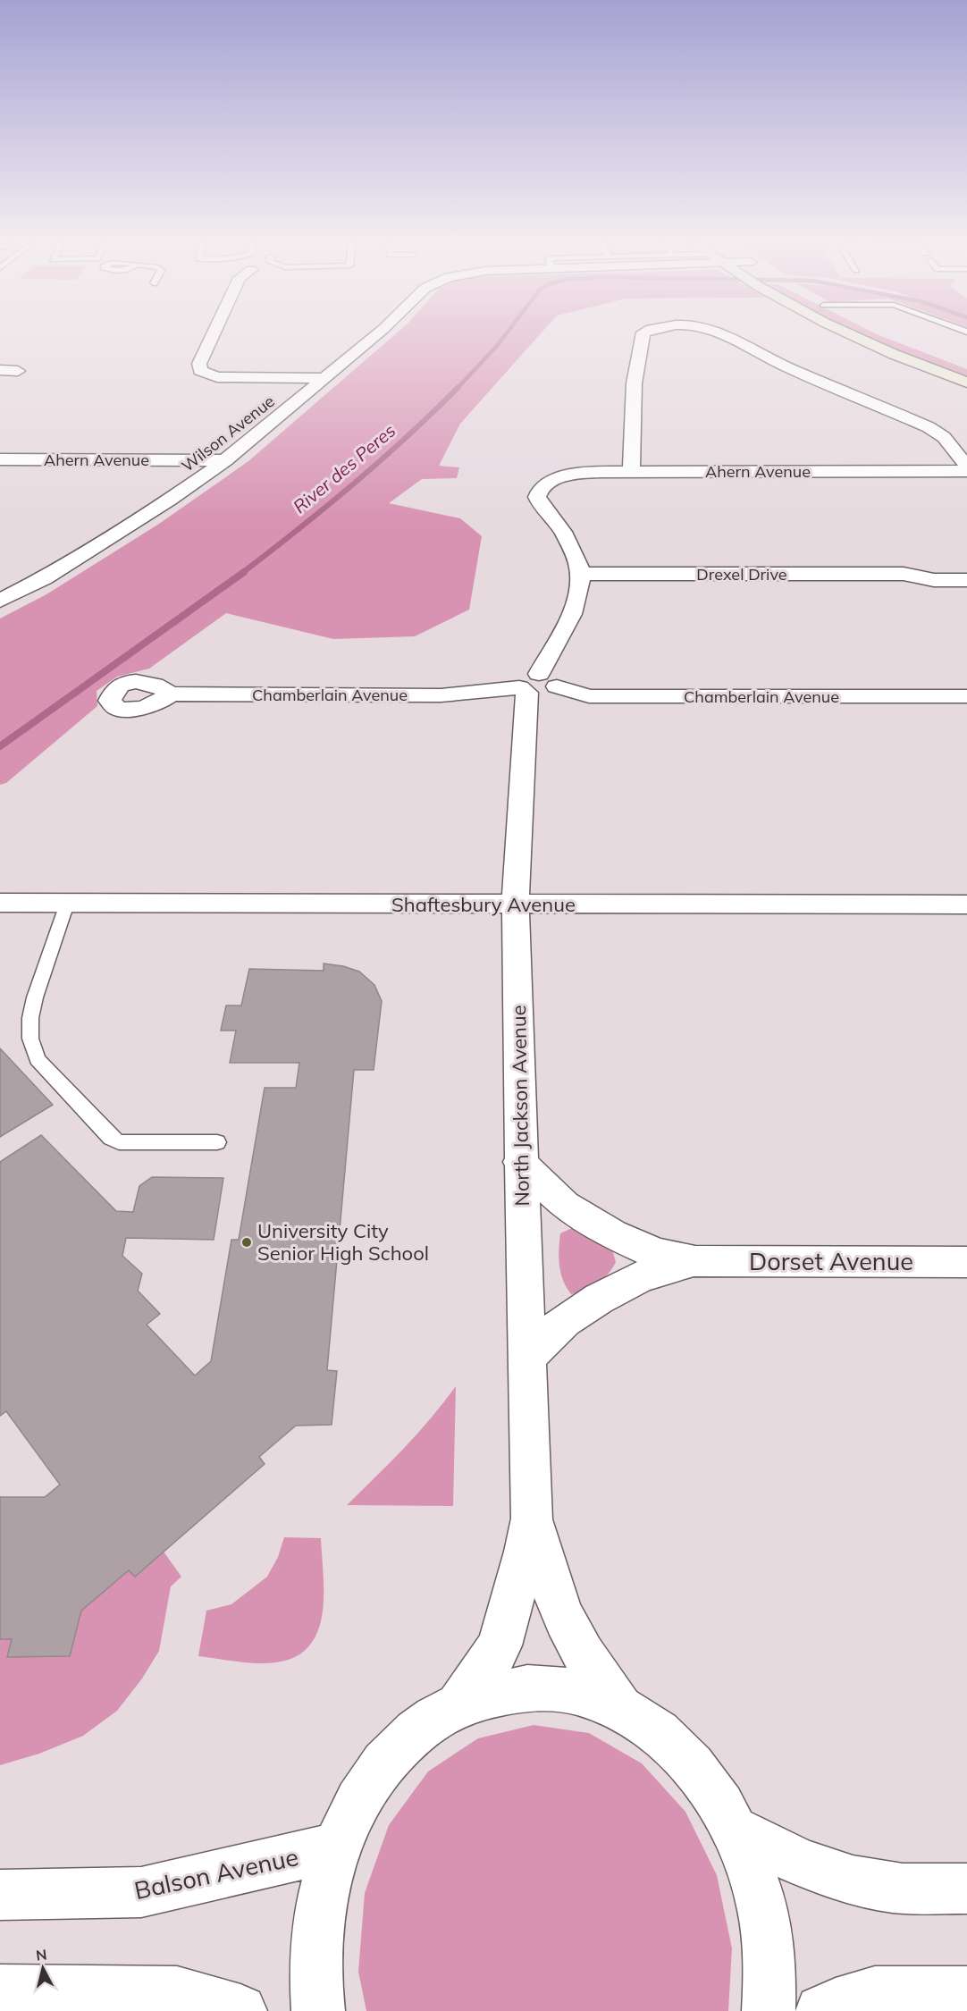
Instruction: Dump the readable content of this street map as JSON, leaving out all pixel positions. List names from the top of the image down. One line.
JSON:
{"streets":{"street":["Wilson Avenue","Ahern Avenue","Drexel Drive","Chamberlain Avenue","Shaftesbury Avenue","North Jackson Avenue","Dorset Avenue","Balson Avenue"]},"crossings":[["Wilson Avenue","Ahern Avenue"],["Ahern Avenue","North Jackson Avenue"],["Drexel Drive","North Jackson Avenue"],["Chamberlain Avenue","North Jackson Avenue"],["Shaftesbury Avenue","North Jackson Avenue"],["North Jackson Avenue","Dorset Avenue"]],"water":["River des Peres"],"places":["University City Senior High School"],"north":"top"}
